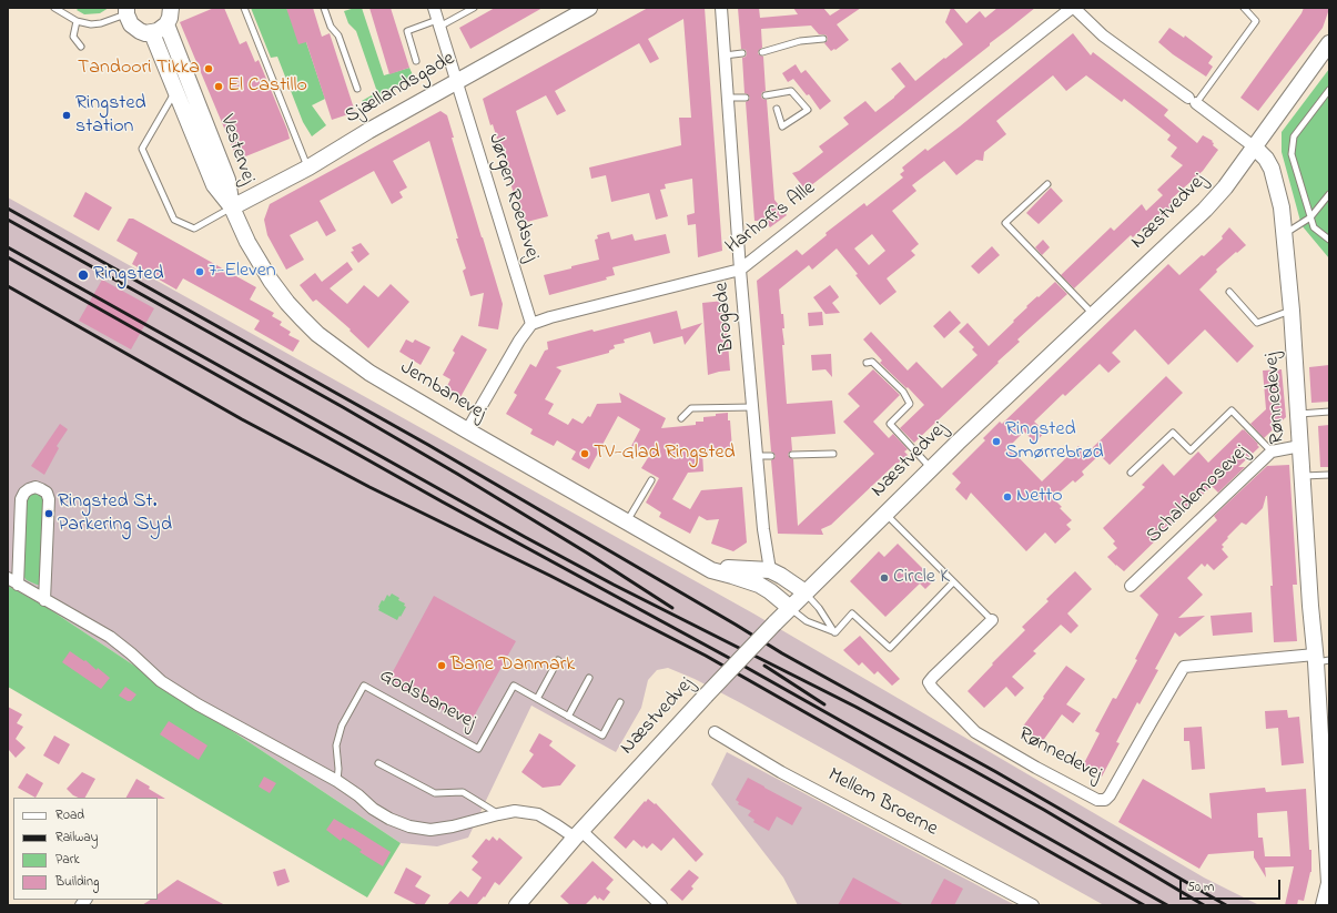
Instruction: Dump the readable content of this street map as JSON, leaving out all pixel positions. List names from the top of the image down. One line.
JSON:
{"streets":{"street":["Sjællandsgade","Vestervej","Jørgen Roedsvej","Næstvedvej","Harhoffs Alle","Brogade","Jernbanevej","Rønnedevej","Schaldemosevej","Mellem Broerne"],"lane":["Godsbanevej"]},"crossings":[["Sjællandsgade","Vestervej"],["Sjællandsgade","Jørgen Roedsvej"],["Sjællandsgade","Jernbanevej"],["Vestervej","Jernbanevej"],["Jørgen Roedsvej","Harhoffs Alle"],["Næstvedvej","Jernbanevej"],["Næstvedvej","Rønnedevej"],["Harhoffs Alle","Brogade"],["Brogade","Jernbanevej"],["Rønnedevej","Schaldemosevej"]],"places":["Tandoori Tikka","El Castillo","Ringsted station","7-Eleven","Ringsted","Ringsted Smørrebrød","TV-Glad Ringsted","Netto","Ringsted St. Parkering Syd","Circle K","Bane Danmark"],"legend":["Road","Railway","Park","Building"],"scale_bar":"50 m"}
